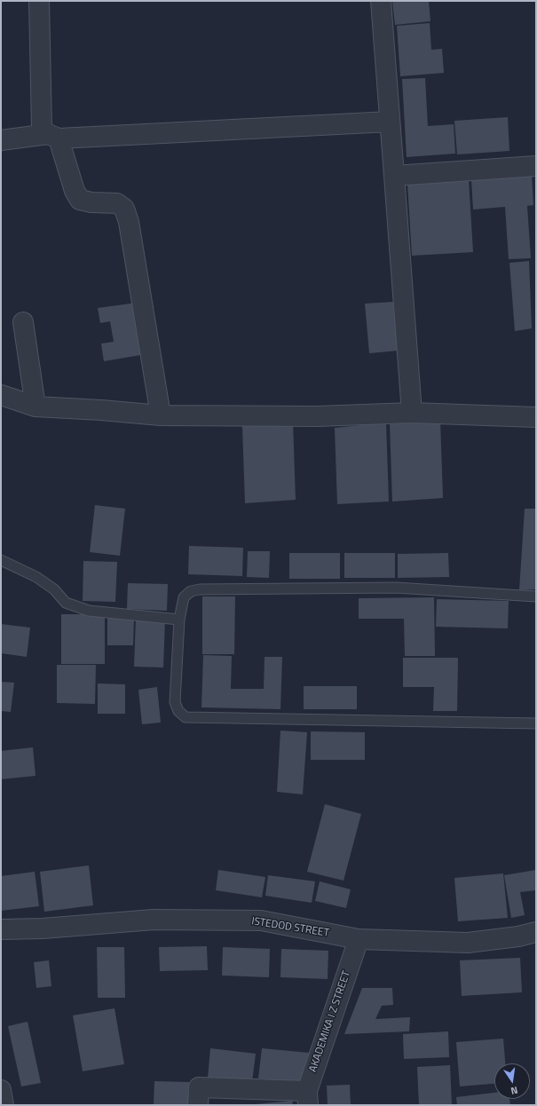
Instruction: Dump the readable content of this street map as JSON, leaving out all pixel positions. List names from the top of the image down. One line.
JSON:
{"streets":{"street":["ISTEDOD STREET","AKADEMIKA I Z STREET"]},"crossings":[["ISTEDOD STREET","AKADEMIKA I Z STREET"]],"north":"bottom"}
